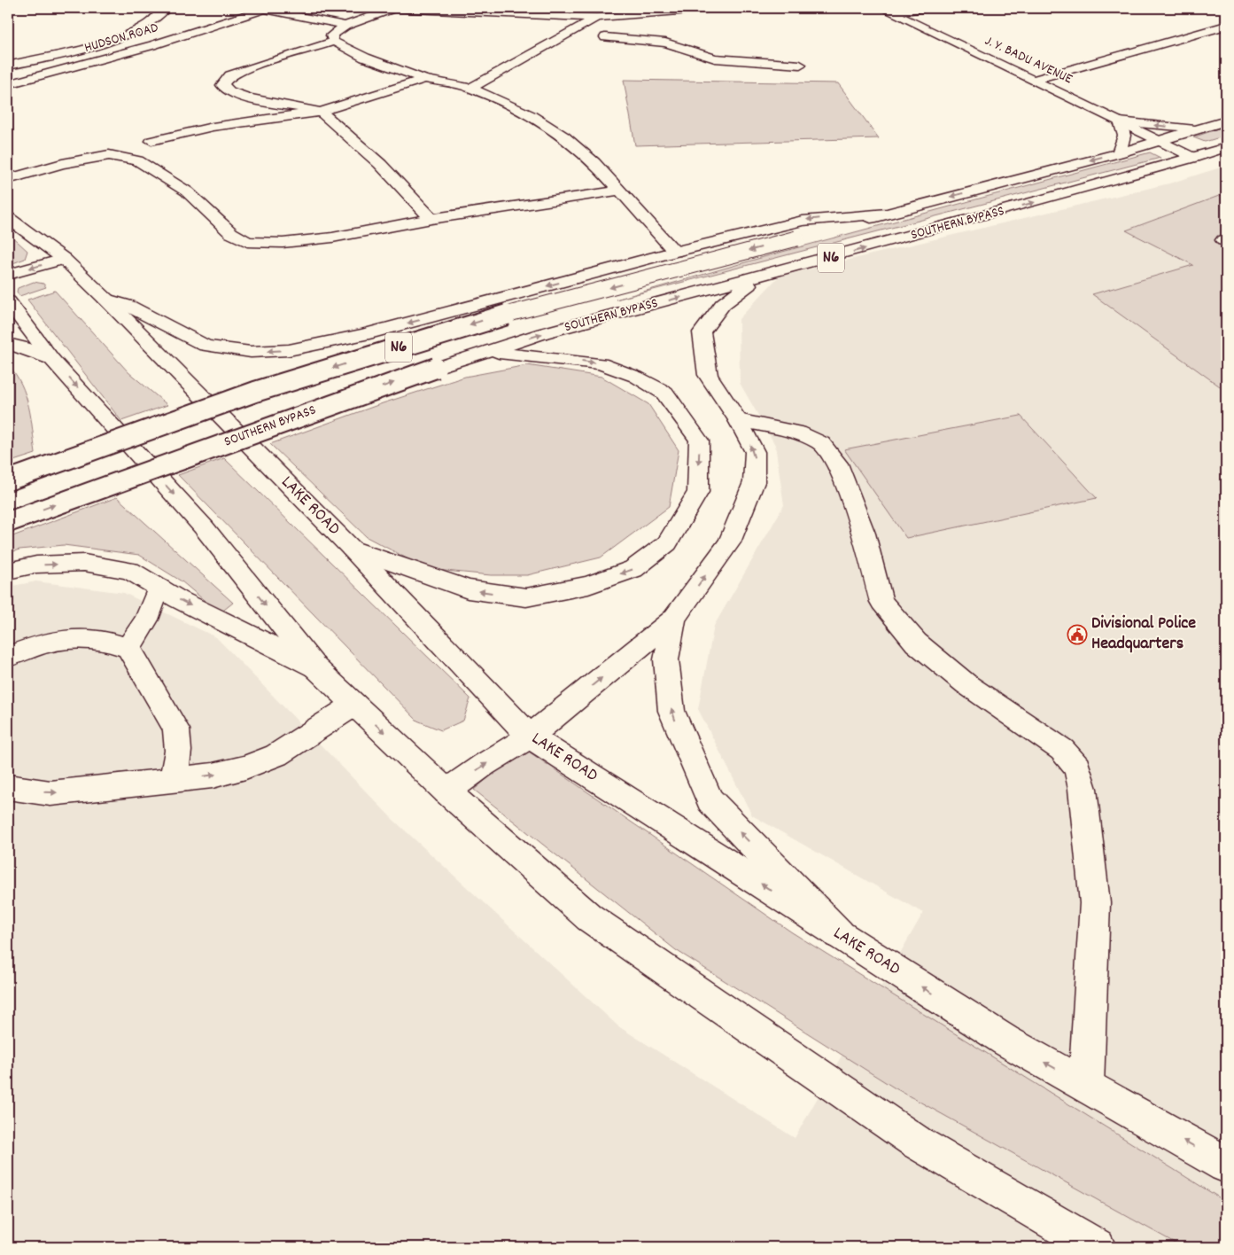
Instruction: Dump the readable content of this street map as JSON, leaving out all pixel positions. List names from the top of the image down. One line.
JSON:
{"streets":{"main road":["HUDSON ROAD","J. Y. BADU AVENUE","SOUTHERN BYPASS","N6","LAKE ROAD"]},"crossings":[["J. Y. BADU AVENUE","SOUTHERN BYPASS"]],"places":{"public building":["Divisional Police Headquarters"]}}
